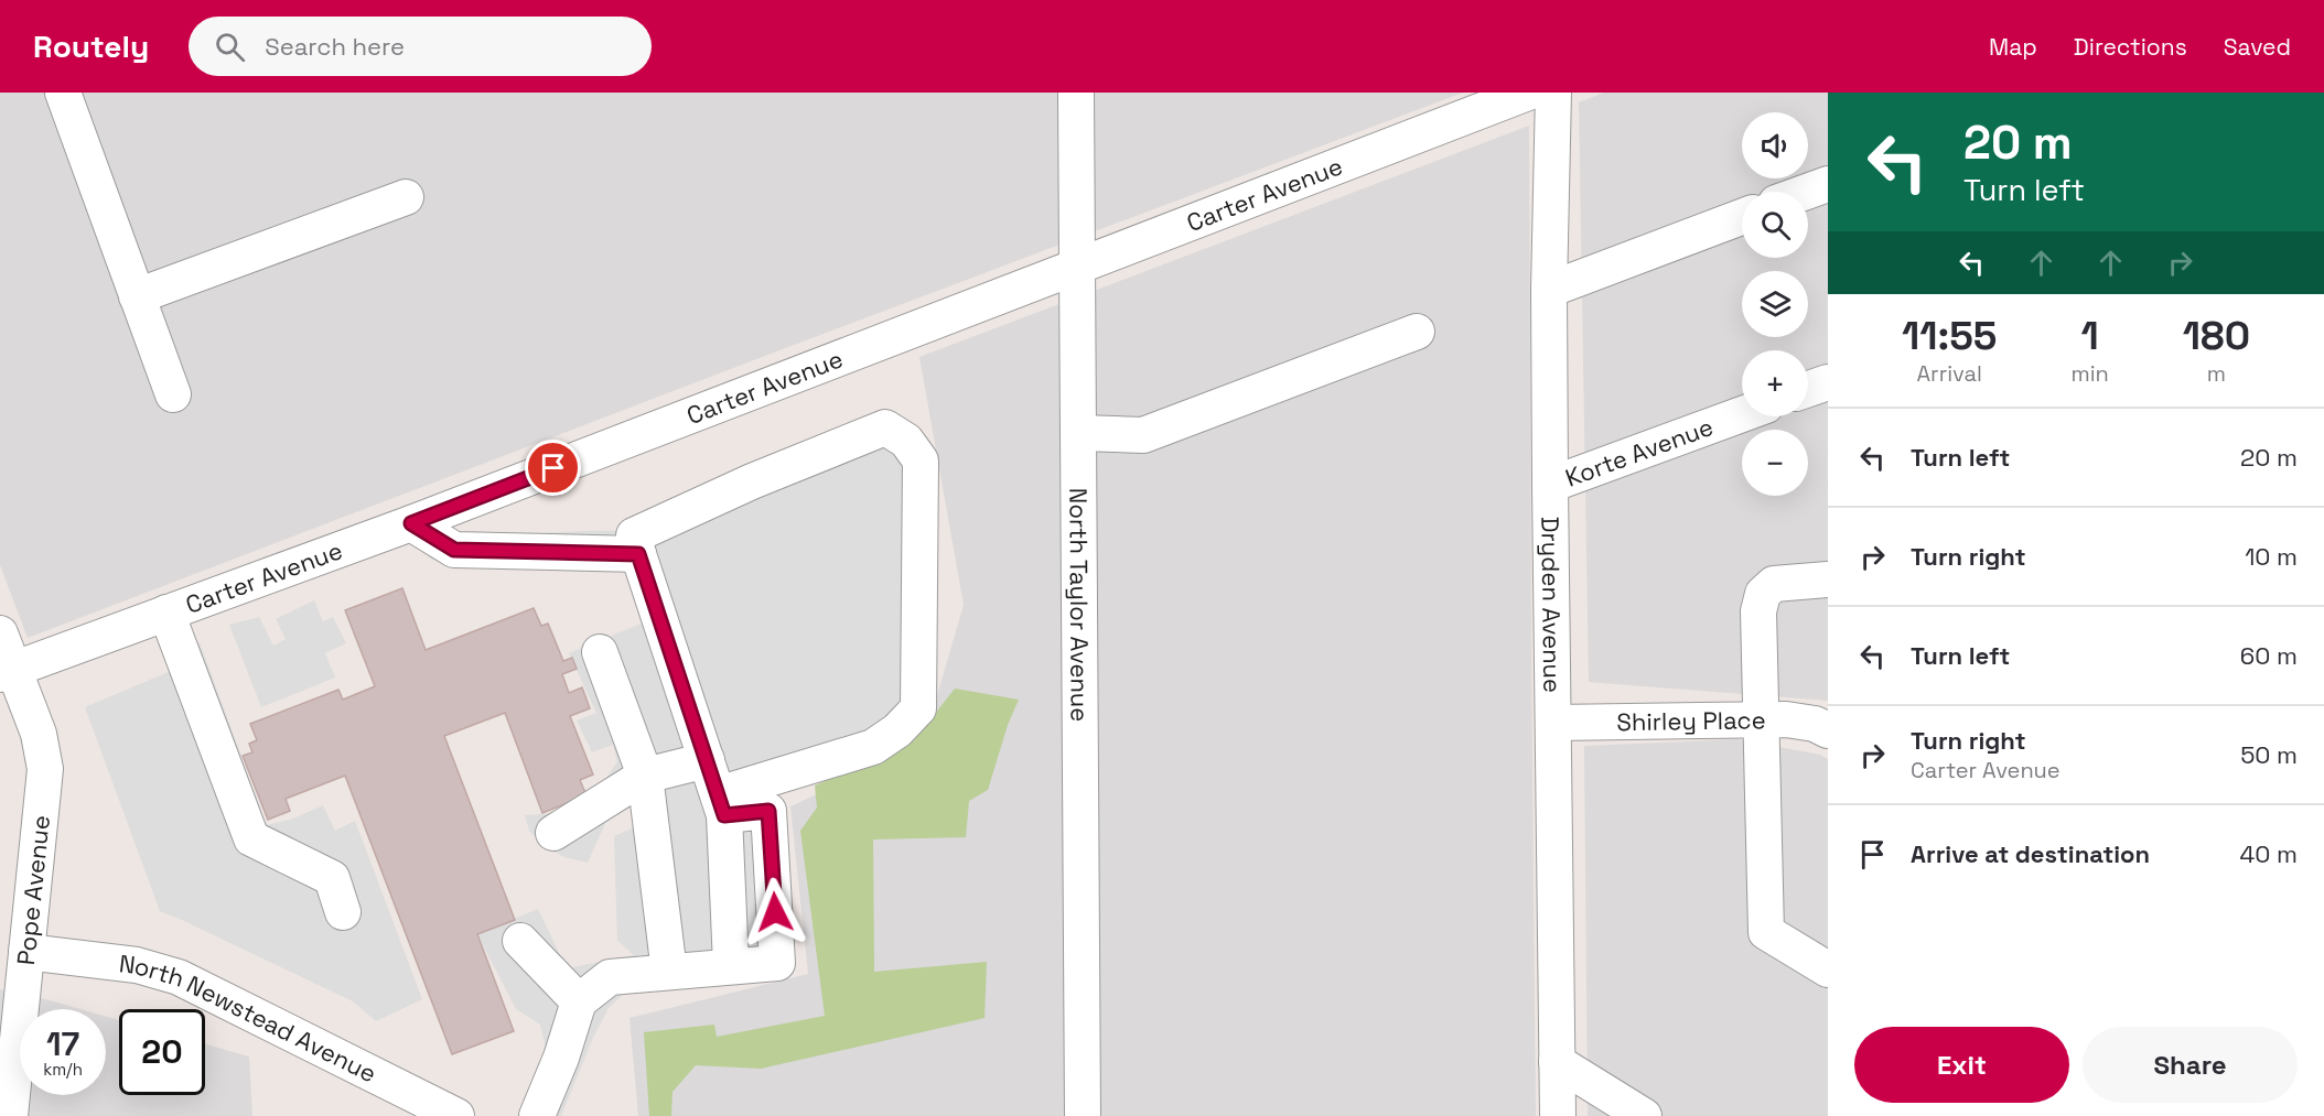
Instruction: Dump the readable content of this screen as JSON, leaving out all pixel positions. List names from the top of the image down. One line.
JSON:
{"streets":{"street":["Carter Avenue","Korte Avenue","North Taylor Avenue","Dryden Avenue","Shirley Place","Pope Avenue","North Newstead Avenue"]},"crossings":[["Carter Avenue","North Taylor Avenue"],["Carter Avenue","Pope Avenue"],["Korte Avenue","Dryden Avenue"],["Dryden Avenue","Shirley Place"],["Pope Avenue","North Newstead Avenue"]],"page":{"header":"Routely","search":"Search here","nav":["Map","Directions","Saved"],"turn":["20 m","Turn left"],"map_buttons":["+","−"],"eta":["11:55","Arrival","1","min","180","m"],"list":[{"name":"Turn left","value":"20 m"},{"name":"Turn right","value":"10 m"},{"name":"Turn left","value":"60 m"},{"name":"Turn right","note":"Carter Avenue","value":"50 m"},{"name":"Arrive at destination","value":"40 m"}],"speed":"17 km/h","limit":"20","buttons":["Exit","Share"]}}
